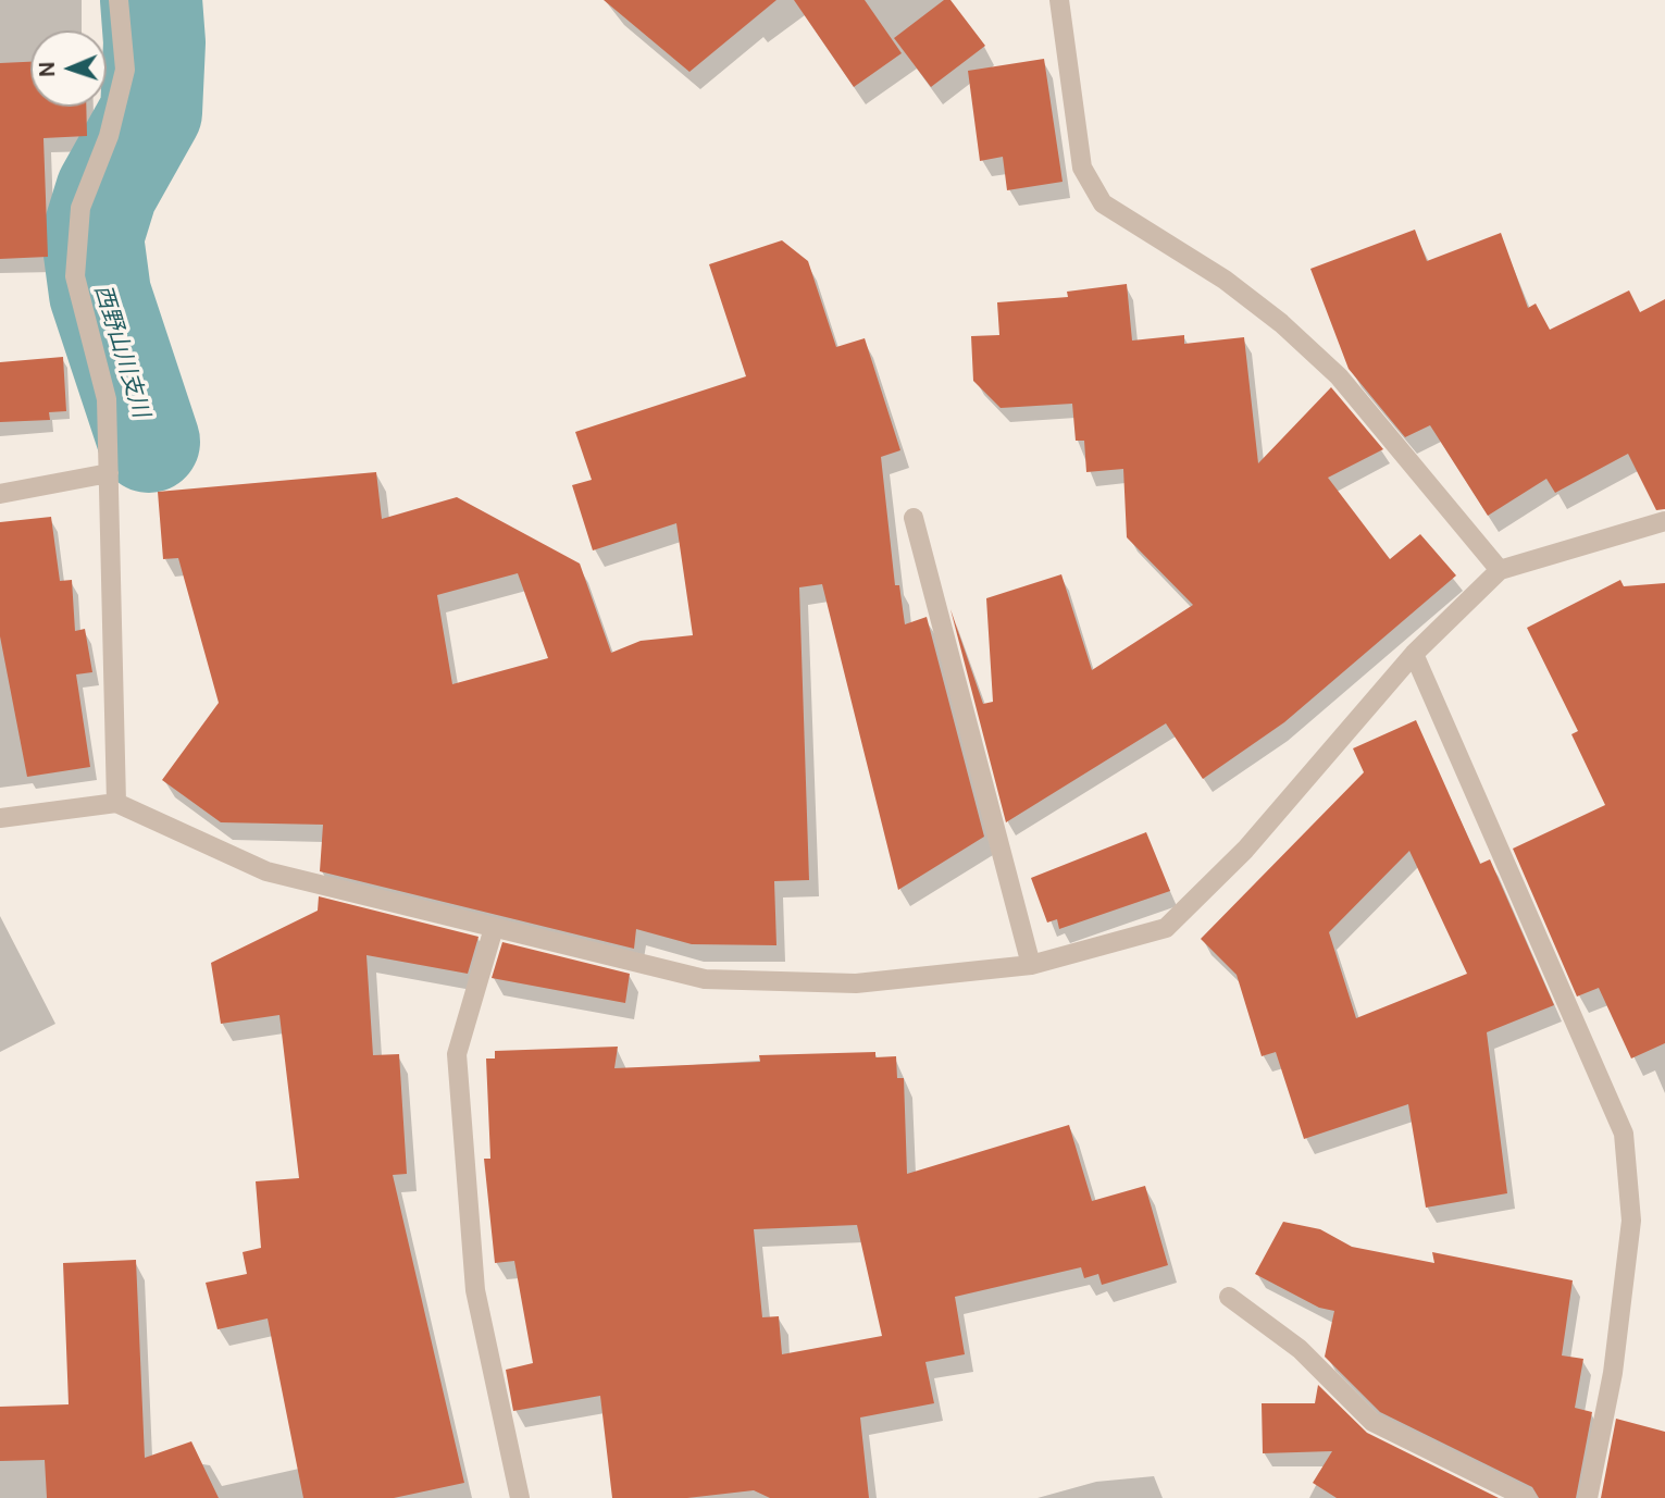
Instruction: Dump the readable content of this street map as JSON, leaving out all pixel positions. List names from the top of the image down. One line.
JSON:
{"water":["西野山川支川"],"north":"left"}
